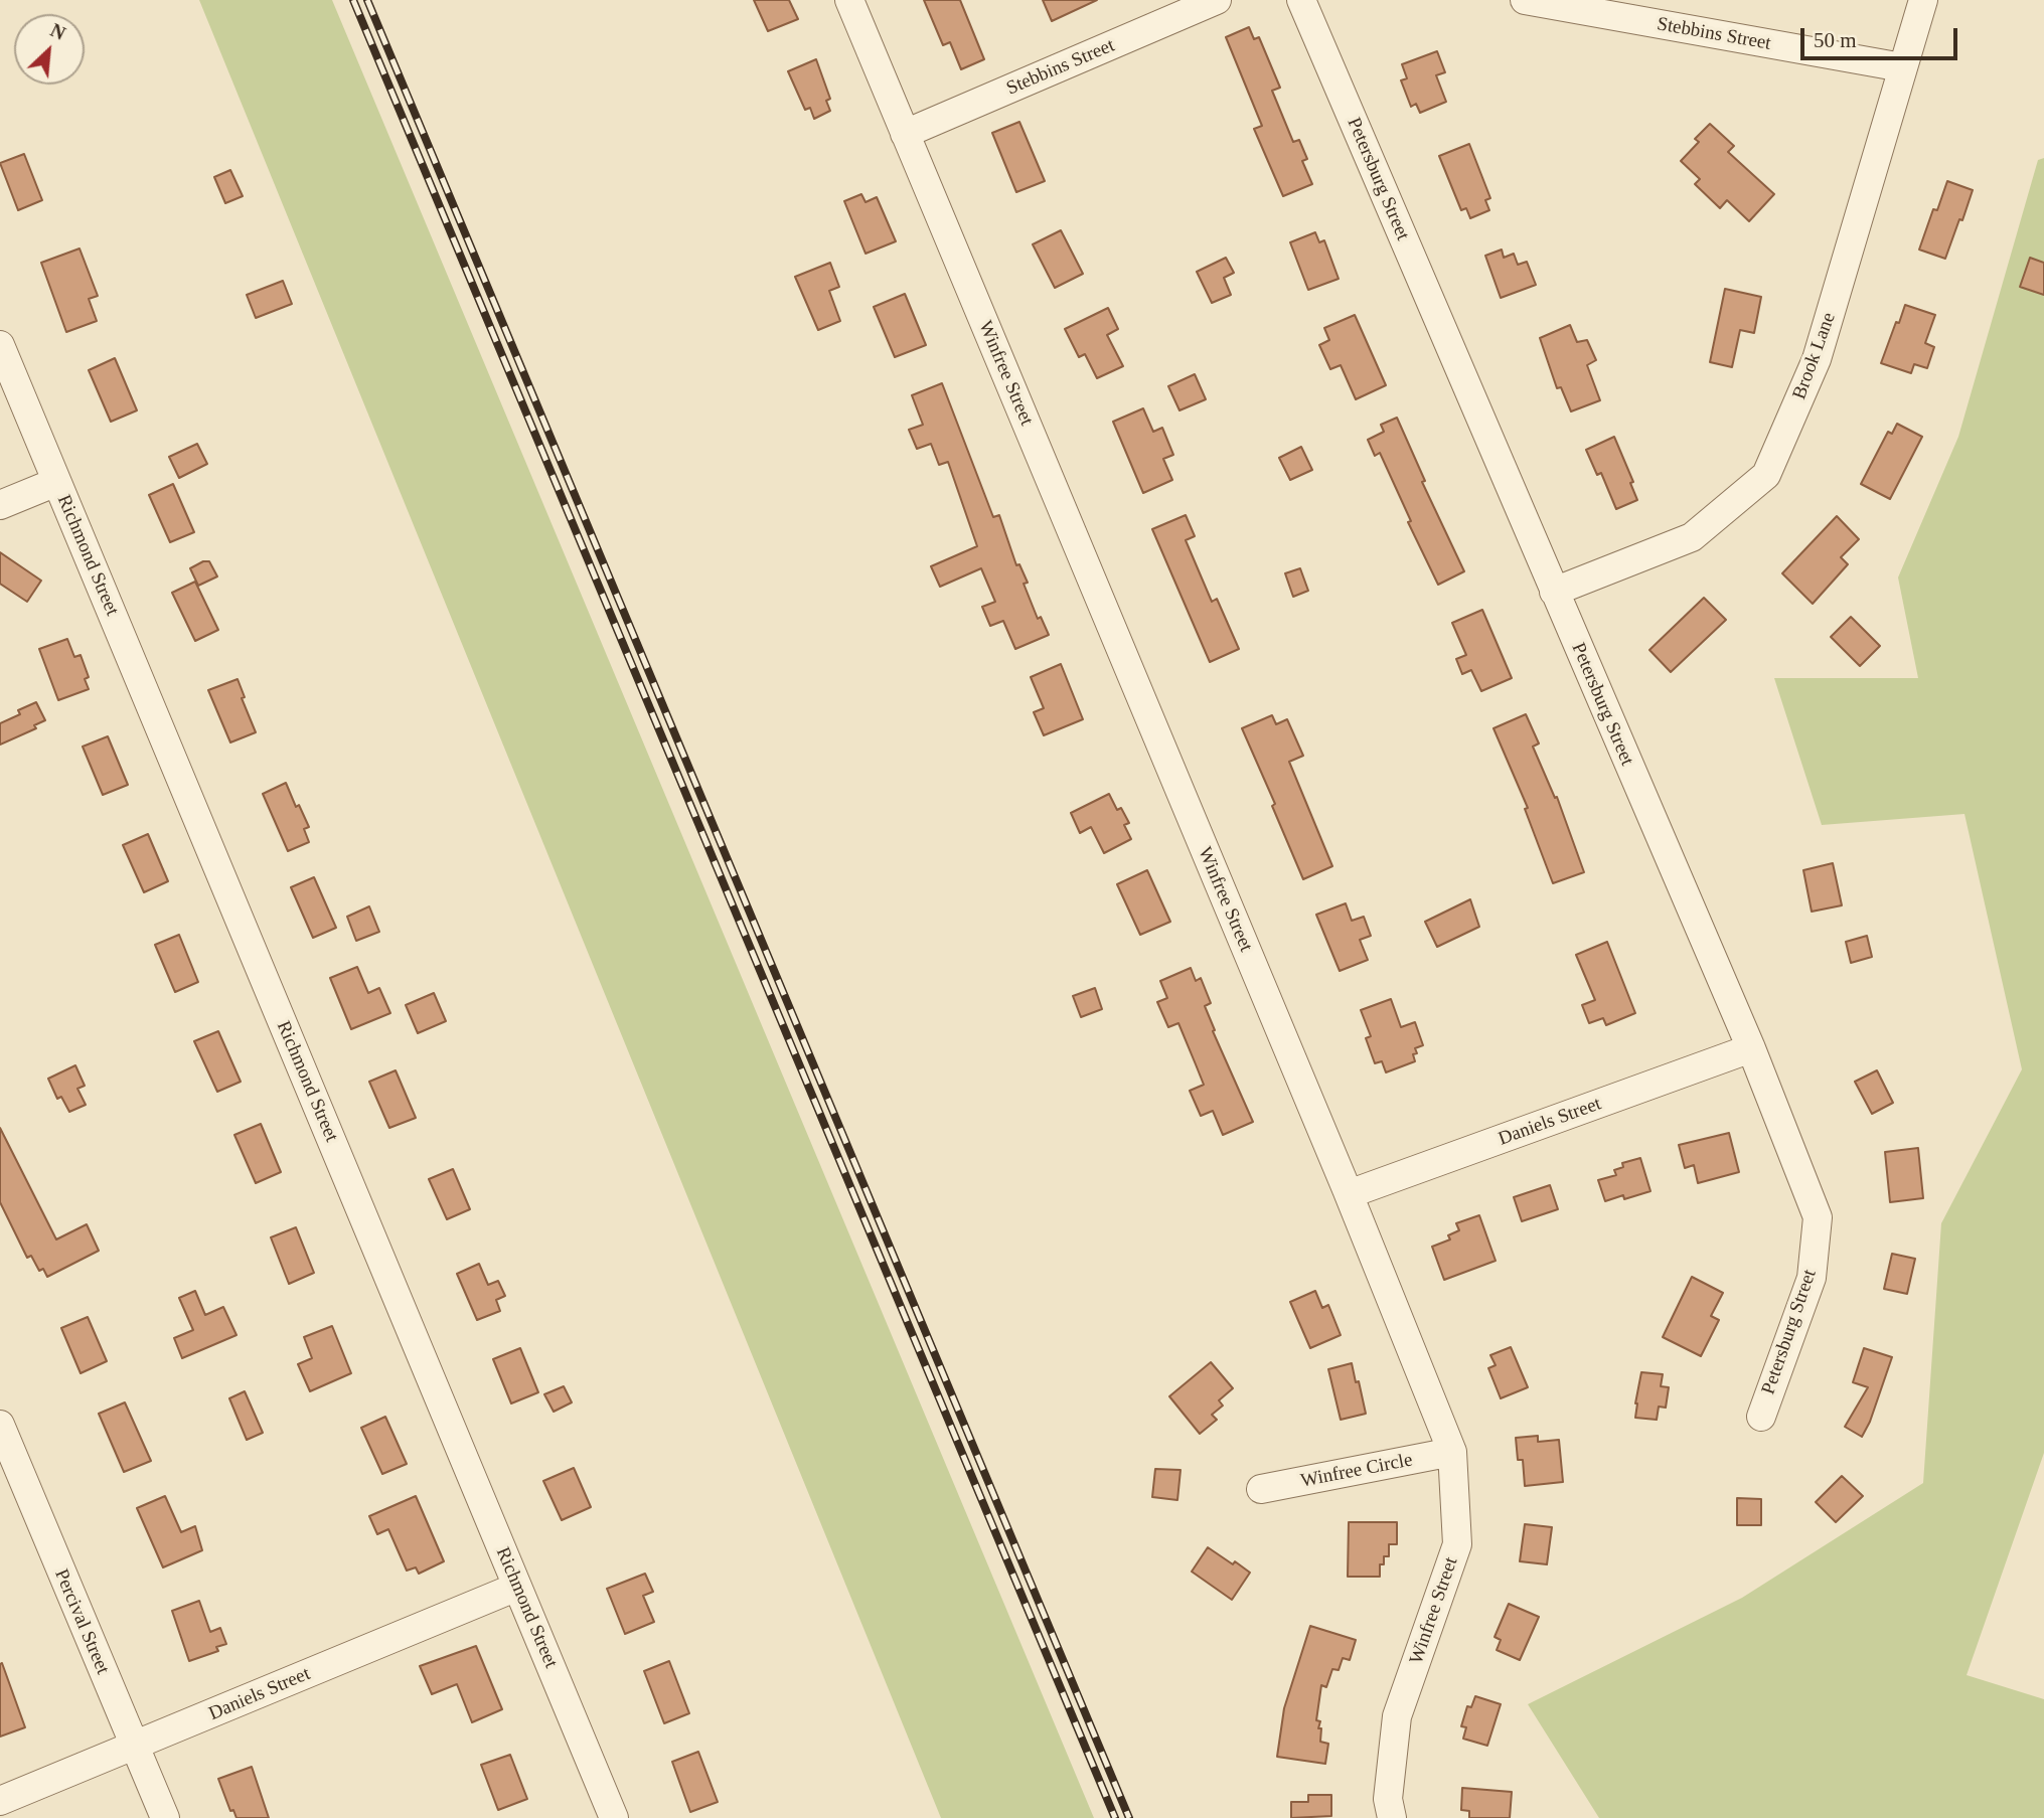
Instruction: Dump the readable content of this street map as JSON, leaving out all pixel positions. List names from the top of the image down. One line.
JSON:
{"streets":{"street":["Stebbins Street","Petersburg Street","Brook Lane","Winfree Street","Richmond Street","Daniels Street","Winfree Circle","Percival Street"]},"crossings":[["Stebbins Street","Brook Lane"],["Stebbins Street","Winfree Street"],["Petersburg Street","Brook Lane"],["Petersburg Street","Daniels Street"],["Winfree Street","Daniels Street"],["Winfree Street","Winfree Circle"],["Richmond Street","Daniels Street"],["Daniels Street","Percival Street"]],"scale_bar":"50 m","north":"top right"}
